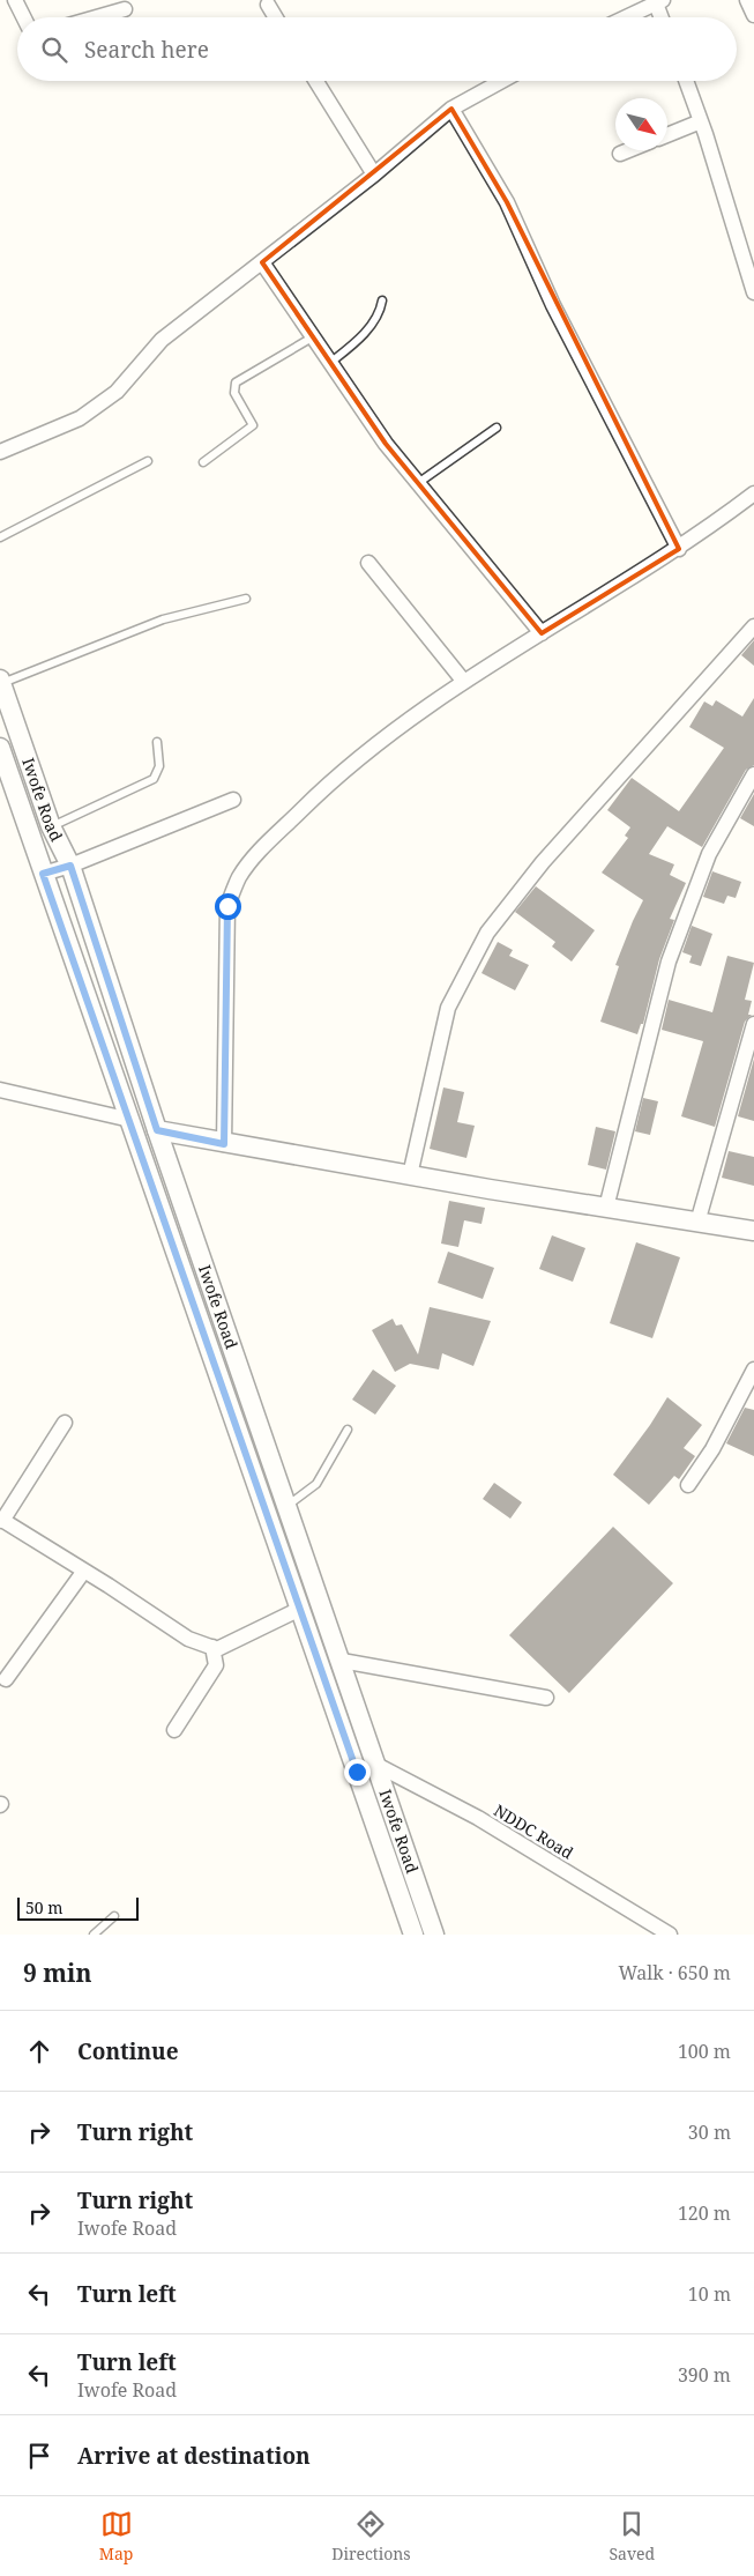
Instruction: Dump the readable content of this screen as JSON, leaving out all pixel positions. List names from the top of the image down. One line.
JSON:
{"streets":{"street":["Iwofe Road","NDDC Road"]},"crossings":[["Iwofe Road","NDDC Road"]],"scale_bar":"50 m","north":"bottom right","page":{"search":"Search here","scale":"50 m","heading":["9 min","Walk · 650 m"],"list":[["Continue","100 m"],["Turn right","30 m"],["Turn right","Iwofe Road","120 m"],["Turn left","10 m"],["Turn left","Iwofe Road","390 m"],"Arrive at destination"],"nav":["Map","Directions","Saved"]}}
